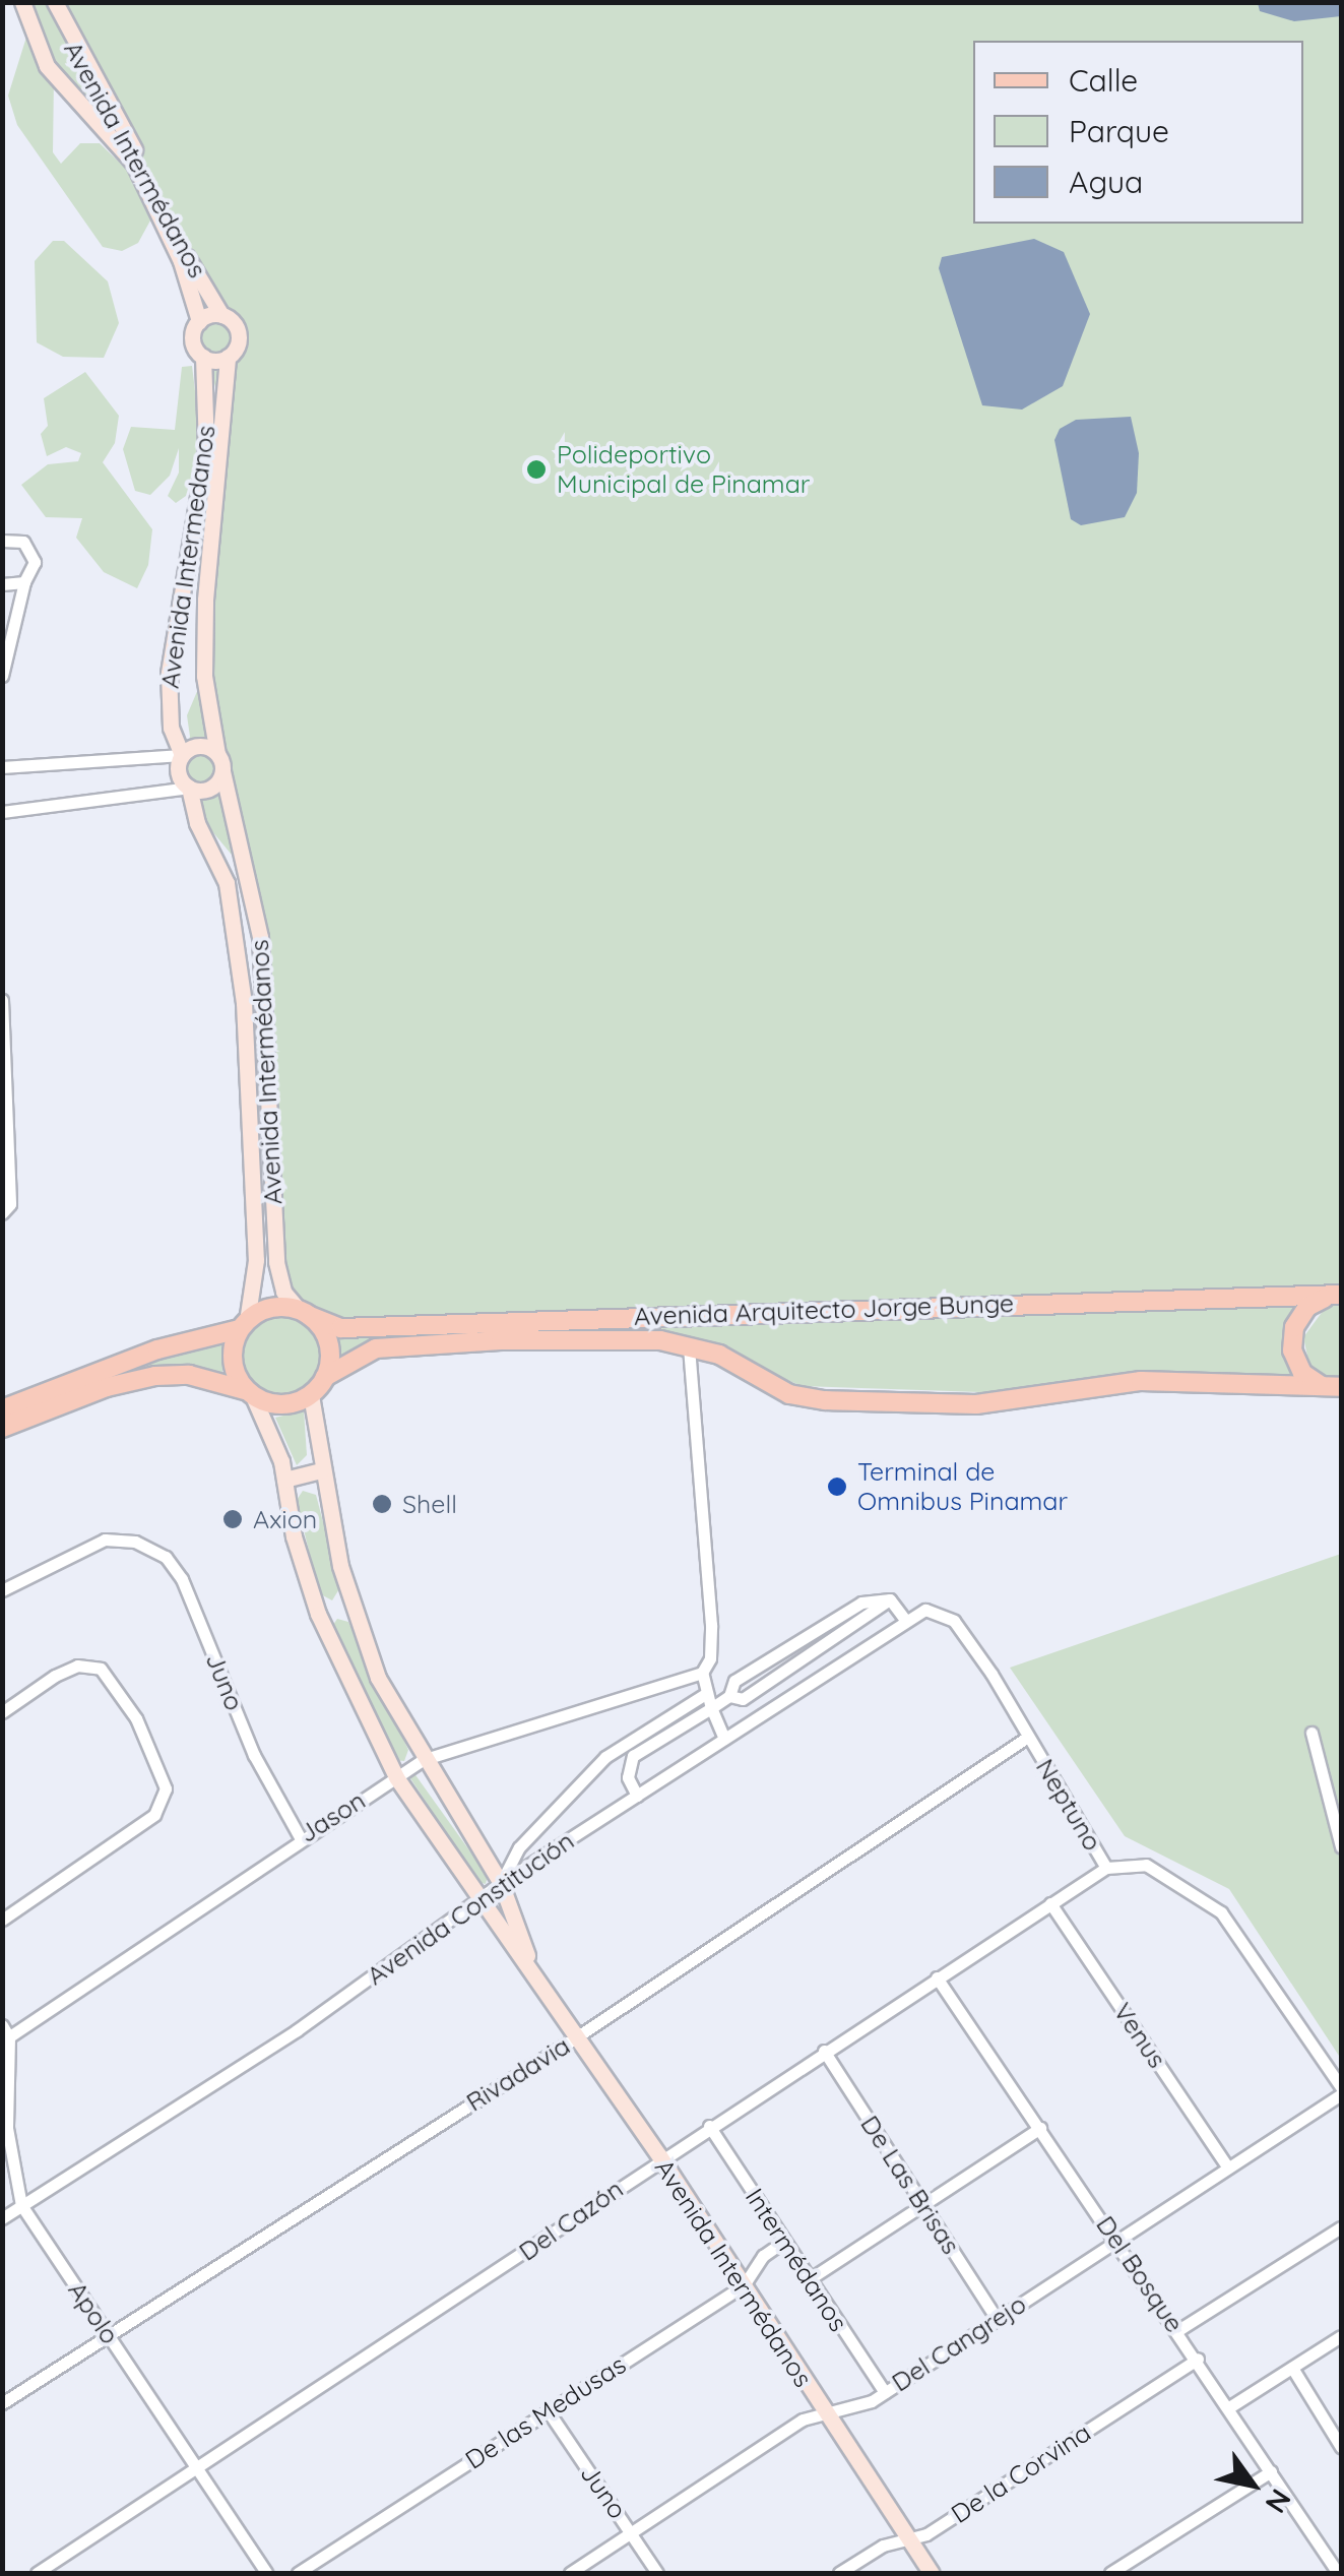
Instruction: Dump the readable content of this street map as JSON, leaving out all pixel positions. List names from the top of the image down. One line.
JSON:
{"streets":{"main road":["Avenida Intermédanos","Avenida Intermedanos","Avenida Arquitecto Jorge Bunge"],"street":["Juno","Neptuno","Jason","Avenida Constitución","Venus","Rivadavia","De Las Brisas","Del Cazón","Intermédanos","Del Bosque","Apolo","Del Cangrejo","De las Medusas","De la Corvina"]},"crossings":[["Avenida Intermédanos","Avenida Intermedanos"],["Avenida Intermédanos","Avenida Arquitecto Jorge Bunge"],["Avenida Intermédanos","Jason"],["Avenida Intermédanos","Avenida Constitución"],["Avenida Intermédanos","Rivadavia"],["Avenida Intermédanos","Del Cazón"],["Avenida Intermédanos","Del Cangrejo"],["Avenida Intermédanos","De las Medusas"],["Avenida Intermédanos","De la Corvina"],["Juno","Jason"],["Juno","Del Cangrejo"],["Juno","De las Medusas"],["Neptuno","Avenida Constitución"],["Neptuno","Rivadavia"],["Neptuno","Del Cazón"],["Neptuno","Del Cangrejo"],["Jason","Apolo"],["Avenida Constitución","Apolo"],["Venus","Del Cazón"],["Venus","Del Cangrejo"],["Rivadavia","Apolo"],["De Las Brisas","Del Cazón"],["De Las Brisas","Del Cangrejo"],["Del Cazón","Intermédanos"],["Del Cazón","Del Bosque"],["Del Cazón","Apolo"],["Intermédanos","Del Cangrejo"],["Intermédanos","De las Medusas"],["Del Bosque","Del Cangrejo"],["Del Bosque","De la Corvina"]],"places":["Polideportivo Municipal de Pinamar","Terminal de Omnibus Pinamar","Shell","Axion"],"legend":["Calle","Parque","Agua"],"north":"bottom right"}
